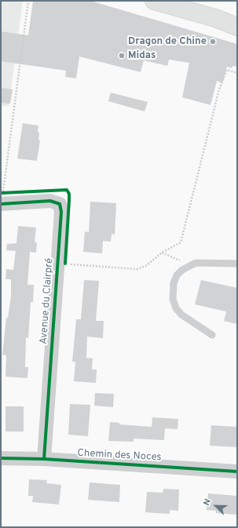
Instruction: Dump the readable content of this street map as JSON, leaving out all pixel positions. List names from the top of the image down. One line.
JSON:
{"streets":{"street":["Avenue du Clairpré","Chemin des Noces"]},"crossings":[["Avenue du Clairpré","Chemin des Noces"]],"places":["Dragon de Chine","Midas"],"north":"top left"}
